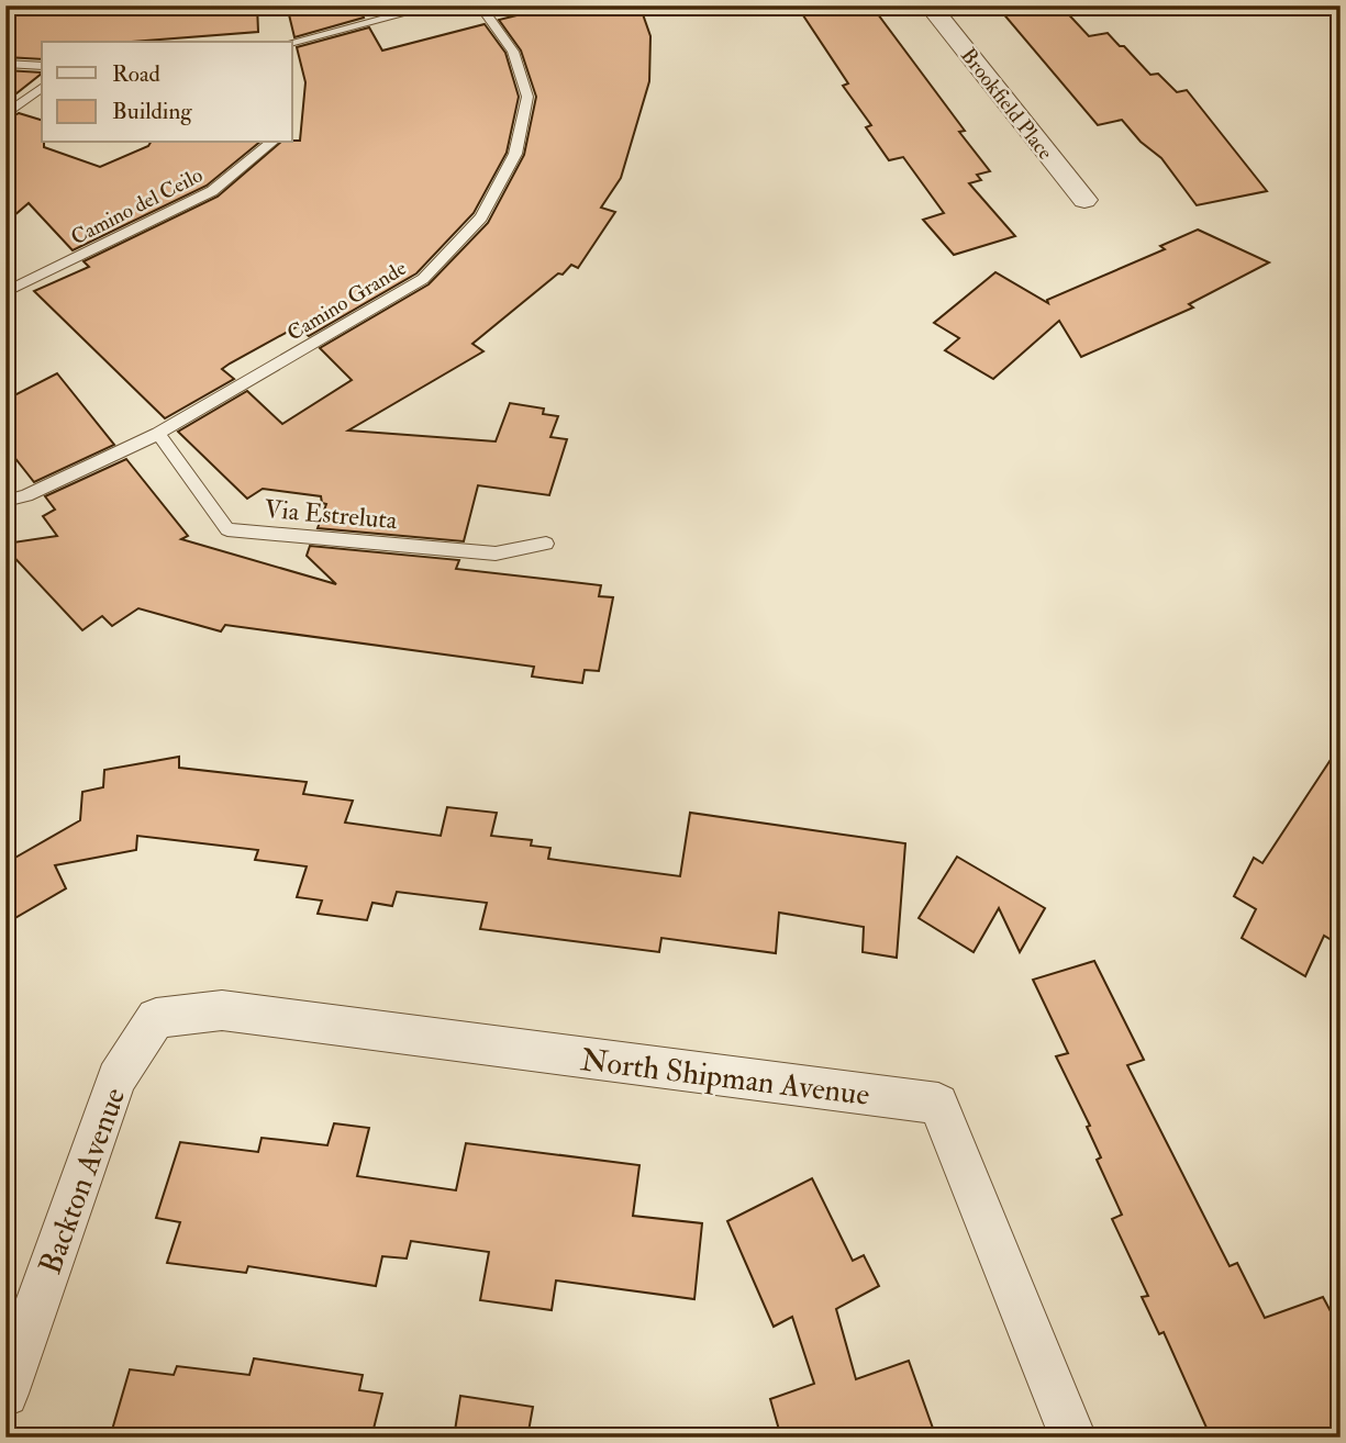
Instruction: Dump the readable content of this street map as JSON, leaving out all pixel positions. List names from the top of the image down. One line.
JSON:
{"streets":{"street":["Brookfield Place","North Shipman Avenue","Backton Avenue"],"lane":["Camino del Ceilo","Camino Grande","Via Estreluta"]},"crossings":[["Camino Grande","Via Estreluta"],["North Shipman Avenue","Backton Avenue"]],"legend":["Road","Building"]}
